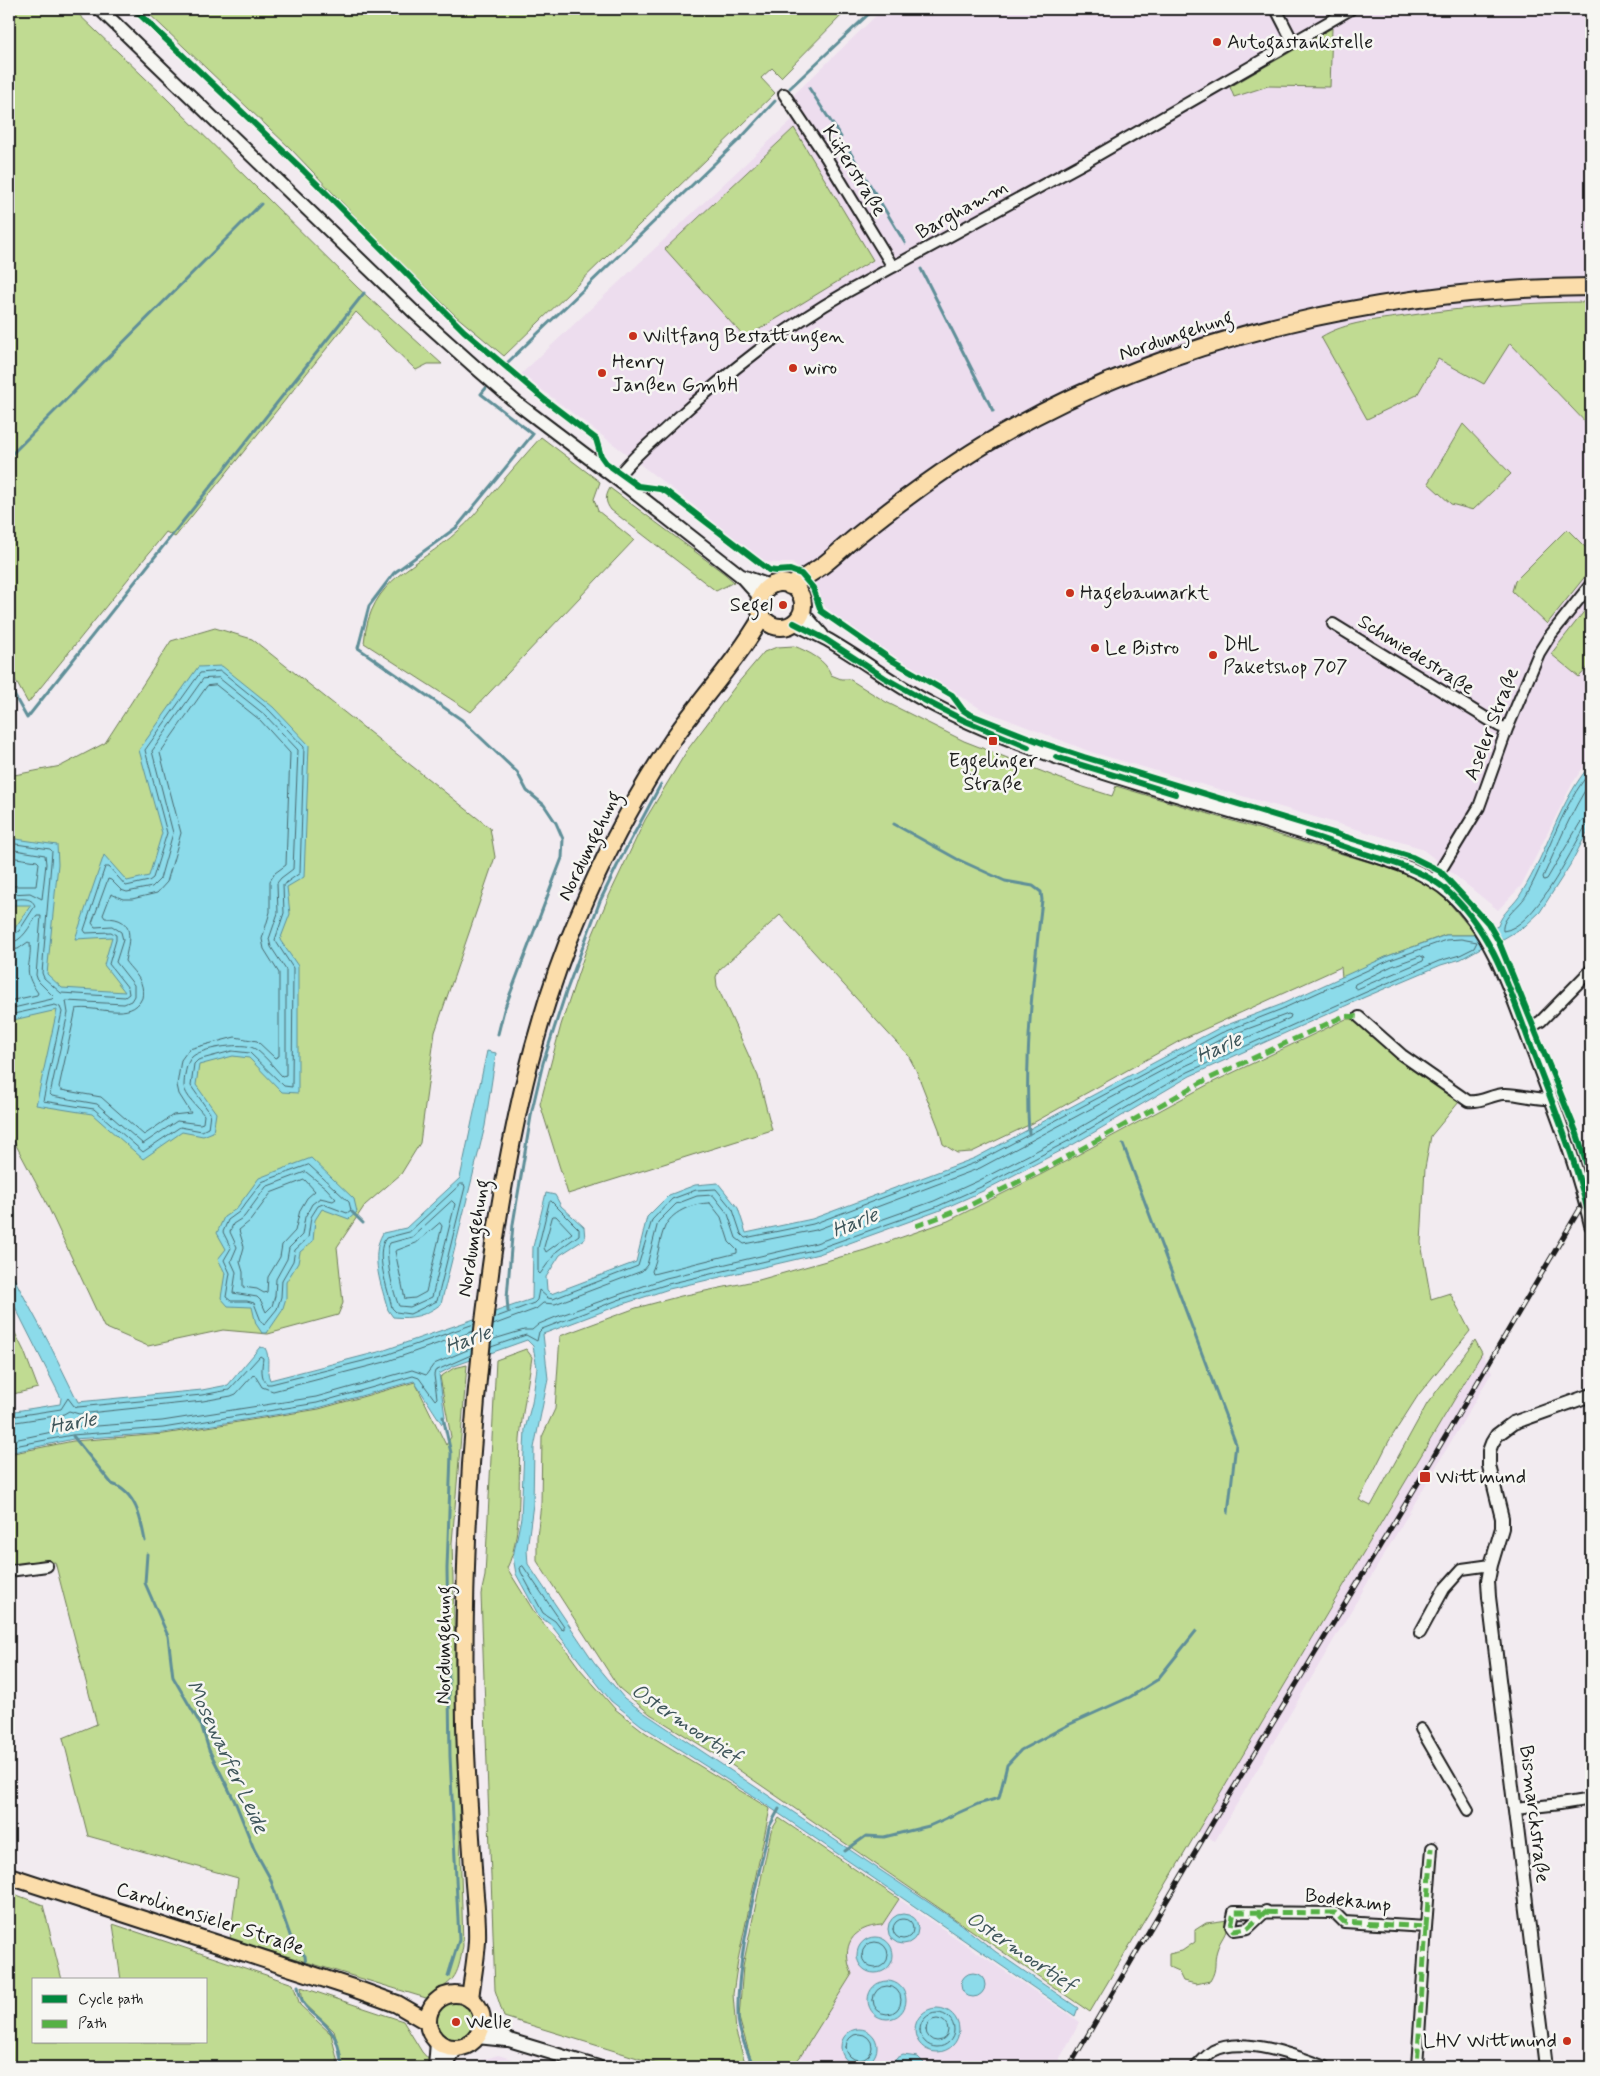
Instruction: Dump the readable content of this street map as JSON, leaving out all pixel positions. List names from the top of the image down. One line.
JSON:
{"streets":{"main road":["Nordumgehung","Carolinensieler Straße"],"street":["Küferstraße","Barghamm","Schmiedestraße","Aseler Straße","Bismarckstraße","Bodekamp"]},"crossings":[["Küferstraße","Barghamm"],["Nordumgehung","Carolinensieler Straße"],["Schmiedestraße","Aseler Straße"]],"water":["Harle","Ostermoortief","Mosewarfer Leide"],"places":{"other":["Autogastankstelle","Wiltfang Bestattungen","wiro","Henry Janßen GmbH","Hagebaumarkt","Segel","Le Bistro","DHL Paketshop 707","Welle","LHV Wittmund"],"transit":["Eggelinger Straße","Wittmund"]},"legend":["Cycle path","Path"]}
